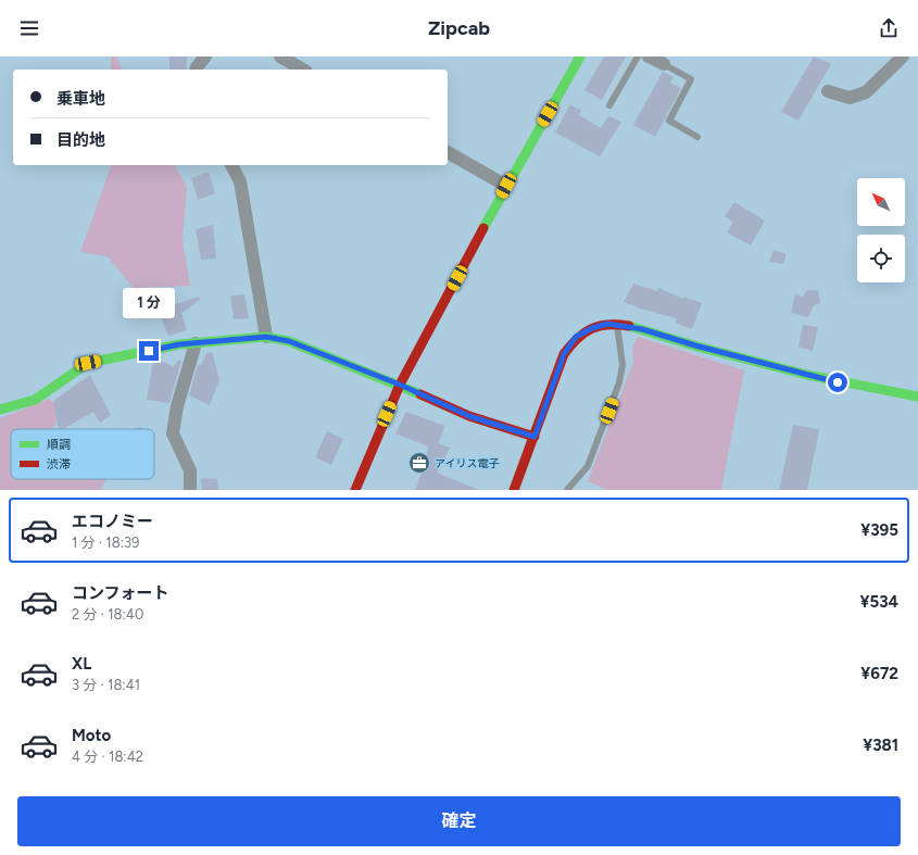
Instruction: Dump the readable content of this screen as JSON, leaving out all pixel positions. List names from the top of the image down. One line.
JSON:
{"places":{"office":["アイリス電子"]},"legend":["順調","渋滞"],"north":"top left","page":{"header":"Zipcab","banner":["乗車地","目的地"],"bubble":"1 分","list":[{"name":"エコノミー","note":"1 分 · 18:39","value":"¥395"},{"name":"コンフォート","note":"2 分 · 18:40","value":"¥534"},{"name":"XL","note":"3 分 · 18:41","value":"¥672"},{"name":"Moto","note":"4 分 · 18:42","value":"¥381"}],"buttons":"確定"}}
